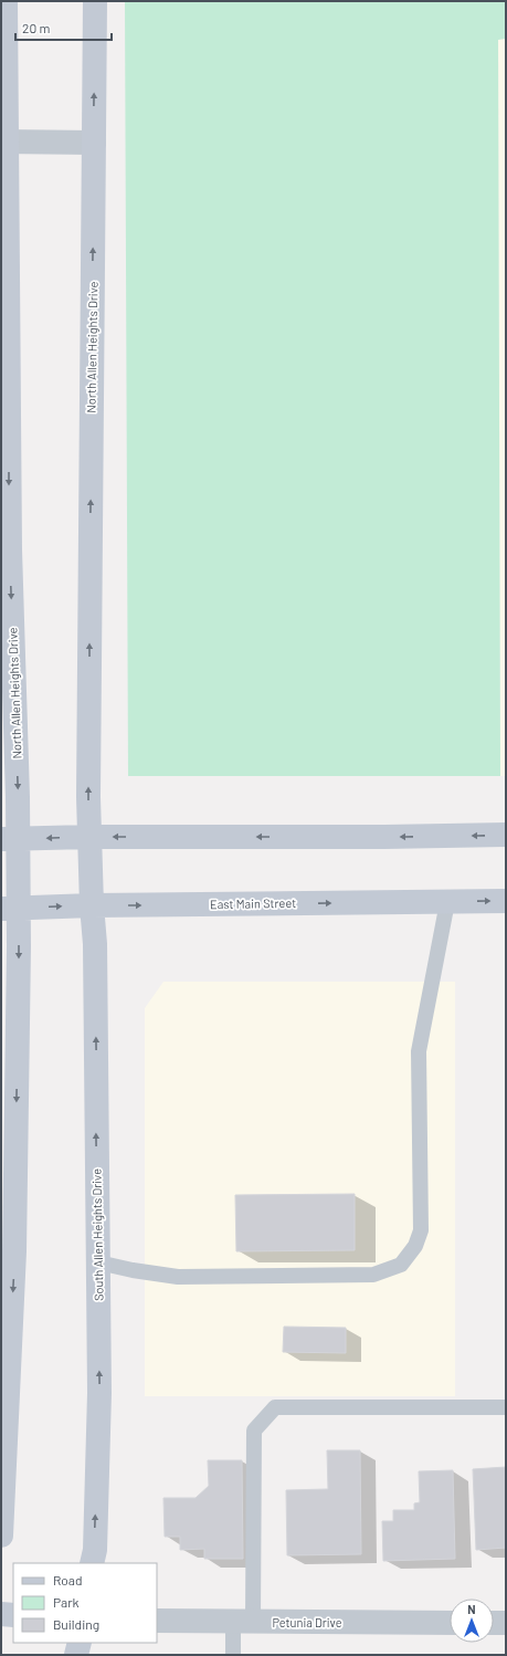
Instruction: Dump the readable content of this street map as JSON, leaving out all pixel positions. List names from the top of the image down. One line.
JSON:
{"streets":{"main road":["North Allen Heights Drive","East Main Street","South Allen Heights Drive"],"street":["Petunia Drive"]},"crossings":[["North Allen Heights Drive","East Main Street"],["North Allen Heights Drive","South Allen Heights Drive"],["East Main Street","South Allen Heights Drive"]],"legend":["Road","Park","Building"],"scale_bar":"20 m","north":"top"}
